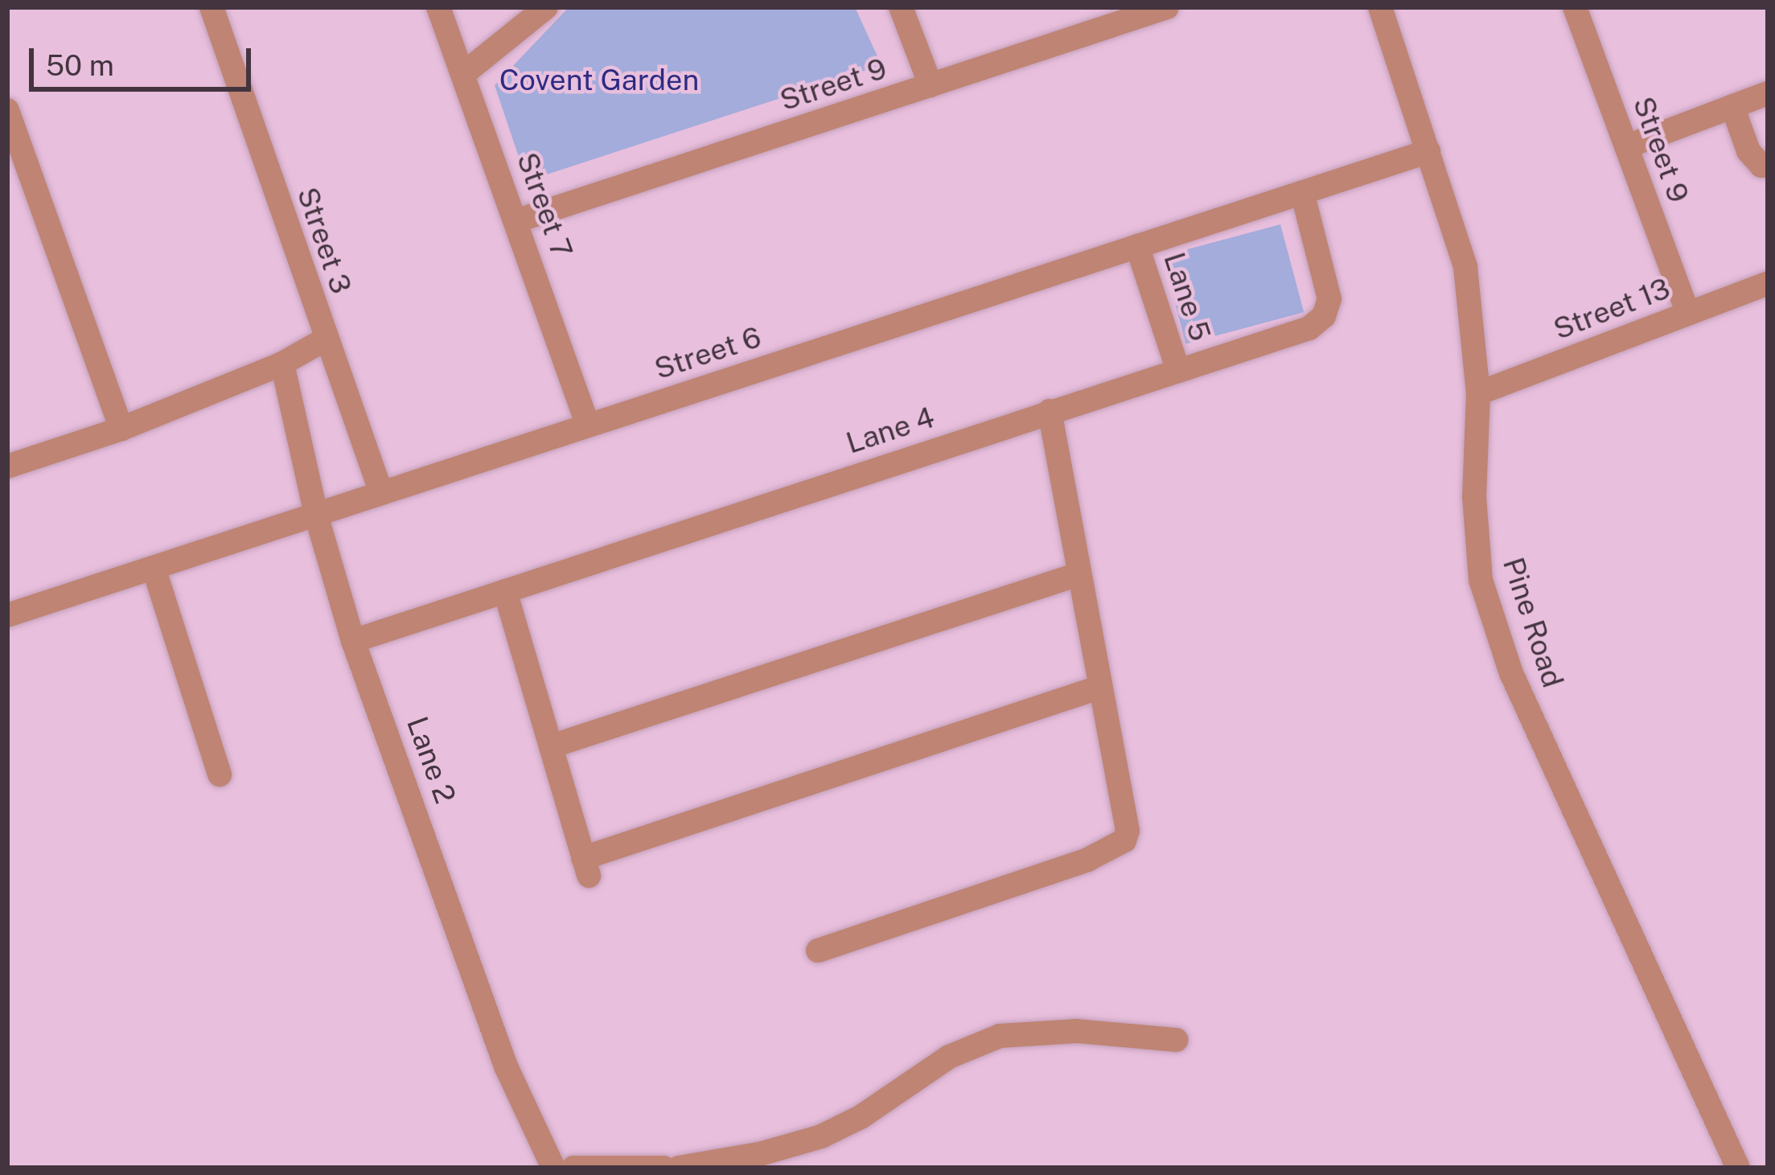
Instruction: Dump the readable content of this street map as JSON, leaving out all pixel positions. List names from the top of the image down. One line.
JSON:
{"streets":{"street":["Street 9","Street 7","Street 3","Lane 5","Street 13","Street 6","Lane 4","Pine Road","Lane 2"]},"crossings":[["Street 9","Street 7"],["Street 9","Street 13"],["Street 7","Street 6"],["Street 3","Street 6"],["Lane 5","Street 6"],["Lane 5","Lane 4"],["Street 13","Pine Road"],["Street 6","Lane 4"],["Street 6","Pine Road"],["Street 6","Lane 2"],["Lane 4","Lane 2"]],"parks":["Covent Garden"],"scale_bar":"50 m"}
